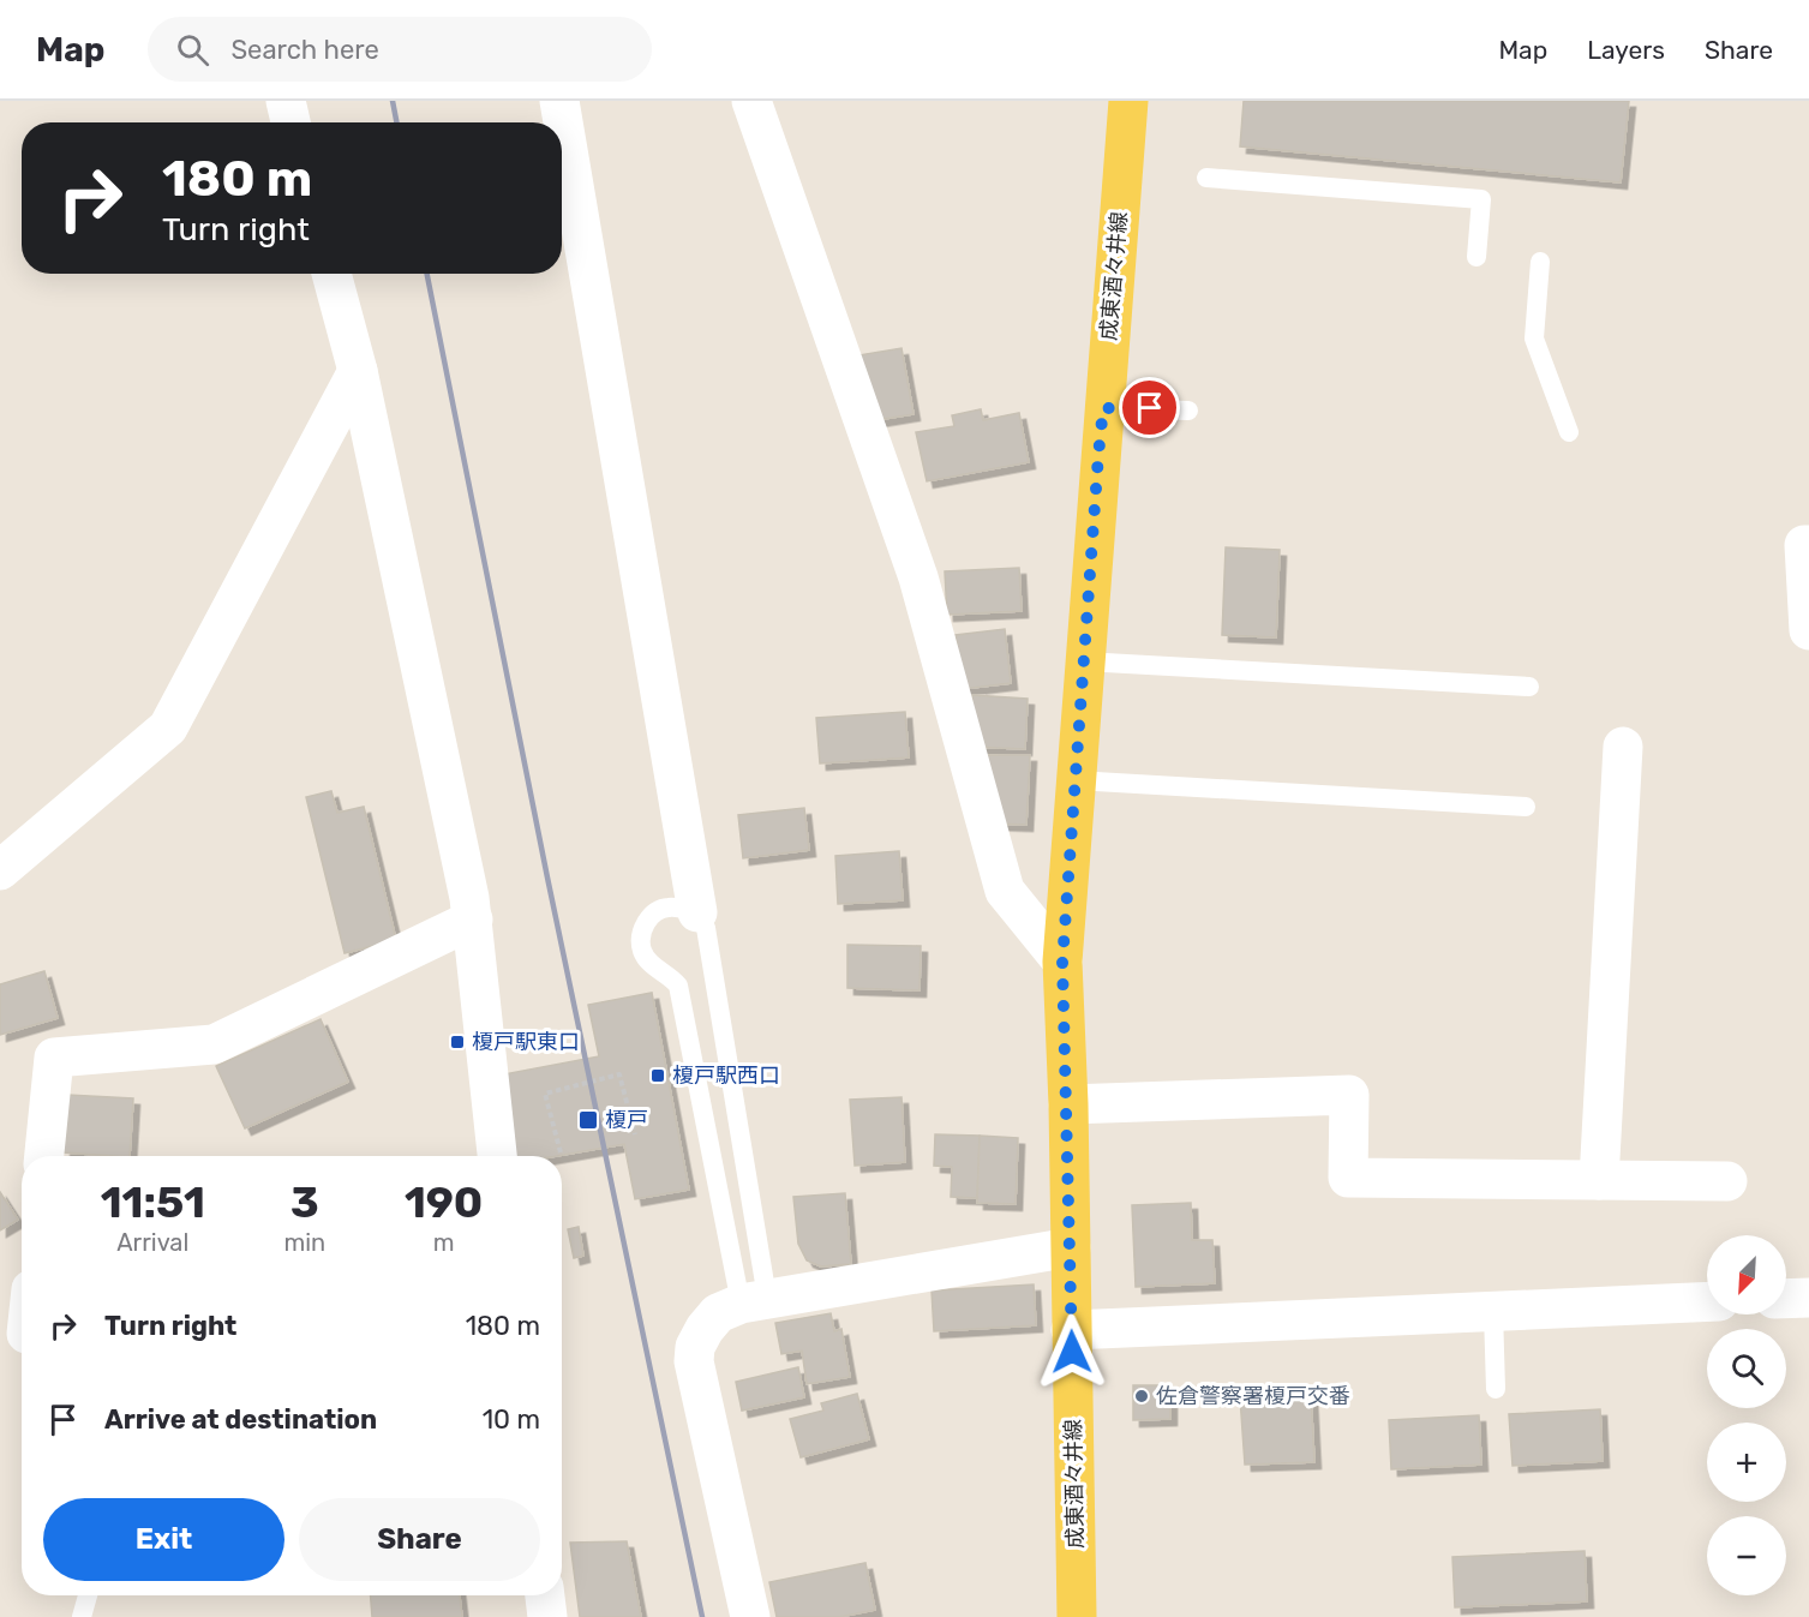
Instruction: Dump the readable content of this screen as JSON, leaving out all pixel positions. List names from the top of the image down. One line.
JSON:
{"streets":{"main road":["成東酒々井線"]},"places":{"transit":["榎戸駅東口","榎戸駅西口","榎戸"],"other":["佐倉警察署榎戸交番"]},"north":"bottom left","page":{"header":"Map","search":"Search here","nav":["Map","Layers","Share"],"turn":["180 m","Turn right"],"eta":["11:51","Arrival","3","min","190","m"],"map_buttons":["+","−"],"list":[{"name":"Turn right","value":"180 m"},{"name":"Arrive at destination","value":"10 m"}],"buttons":["Exit","Share"]}}
